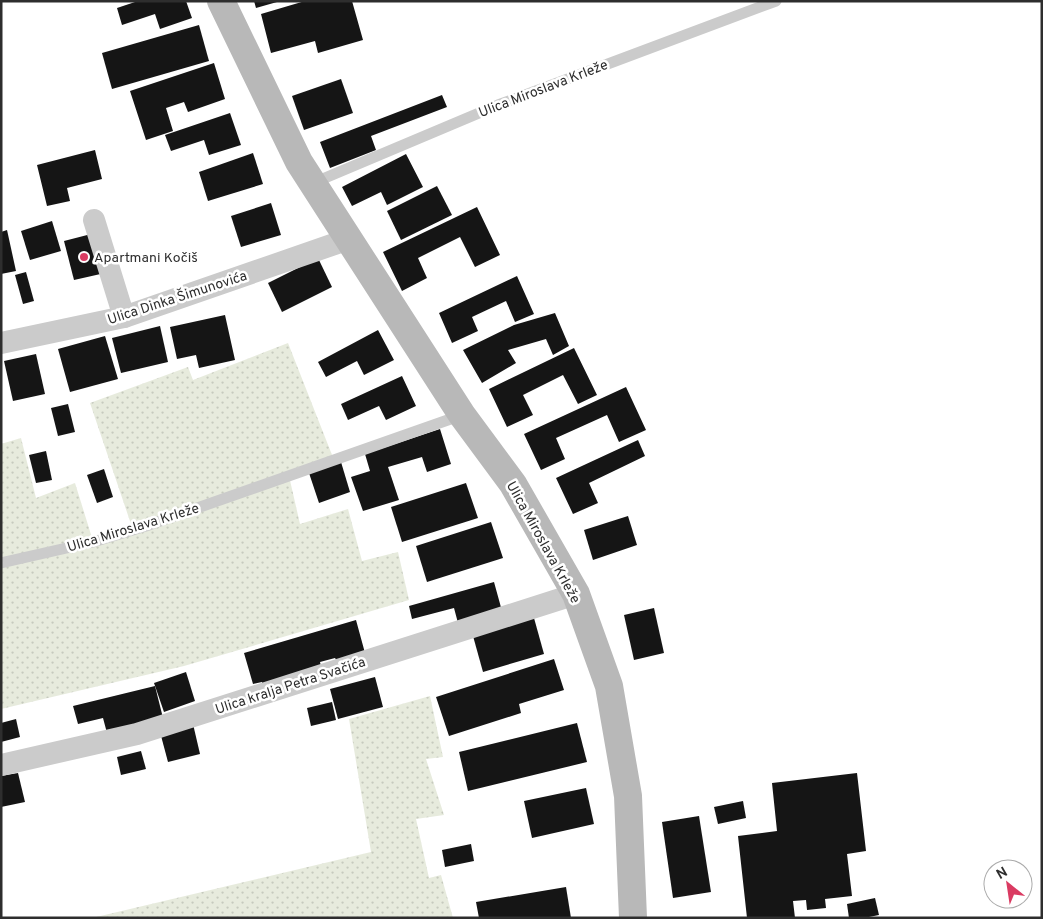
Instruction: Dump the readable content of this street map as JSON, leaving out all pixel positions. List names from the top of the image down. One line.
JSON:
{"streets":{"main road":["Ulica Miroslava Krleže"],"street":["Ulica Dinka Šimunovića","Ulica kralja Petra Svačića"]},"crossings":[["Ulica Miroslava Krleže","Ulica Dinka Šimunovića"],["Ulica Miroslava Krleže","Ulica kralja Petra Svačića"]],"places":["Apartmani Kočiš"],"north":"top left"}
